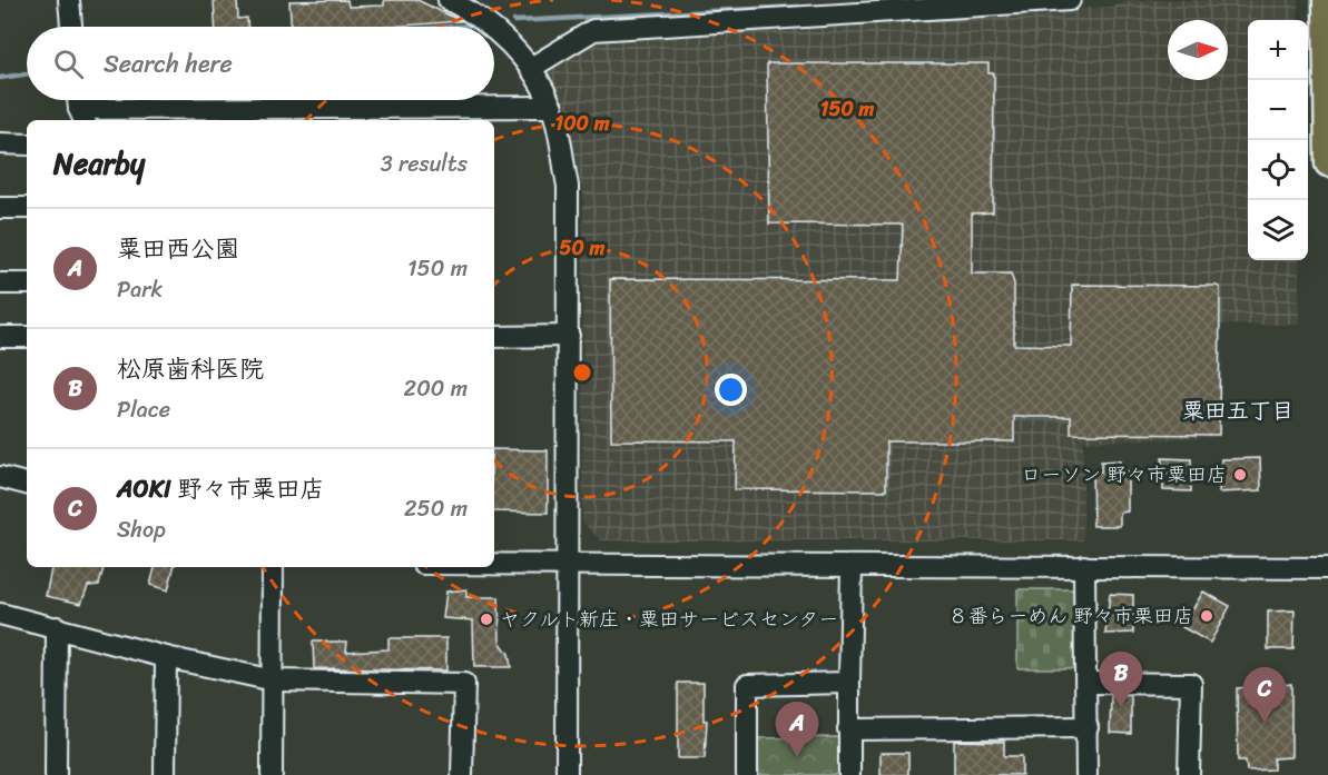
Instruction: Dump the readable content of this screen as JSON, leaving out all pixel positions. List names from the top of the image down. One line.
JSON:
{"districts":["粟田五丁目"],"places":["ローソン 野々市粟田店","８番らーめん 野々市栗田店","ヤクルト新庄・粟田サービスセンター"],"north":"right","page":{"map_buttons":["+","−"],"search":"Search here","heading":["Nearby","3 results"],"list":[{"mark":"A","name":"粟田西公園","note":"Park","value":"150 m"},{"mark":"B","name":"松原歯科医院","note":"Place","value":"200 m"},{"mark":"C","name":"AOKI 野々市粟田店","note":"Shop","value":"250 m"}],"pins":["B","C","A"]},"rings":["150 m","100 m","50 m"]}
